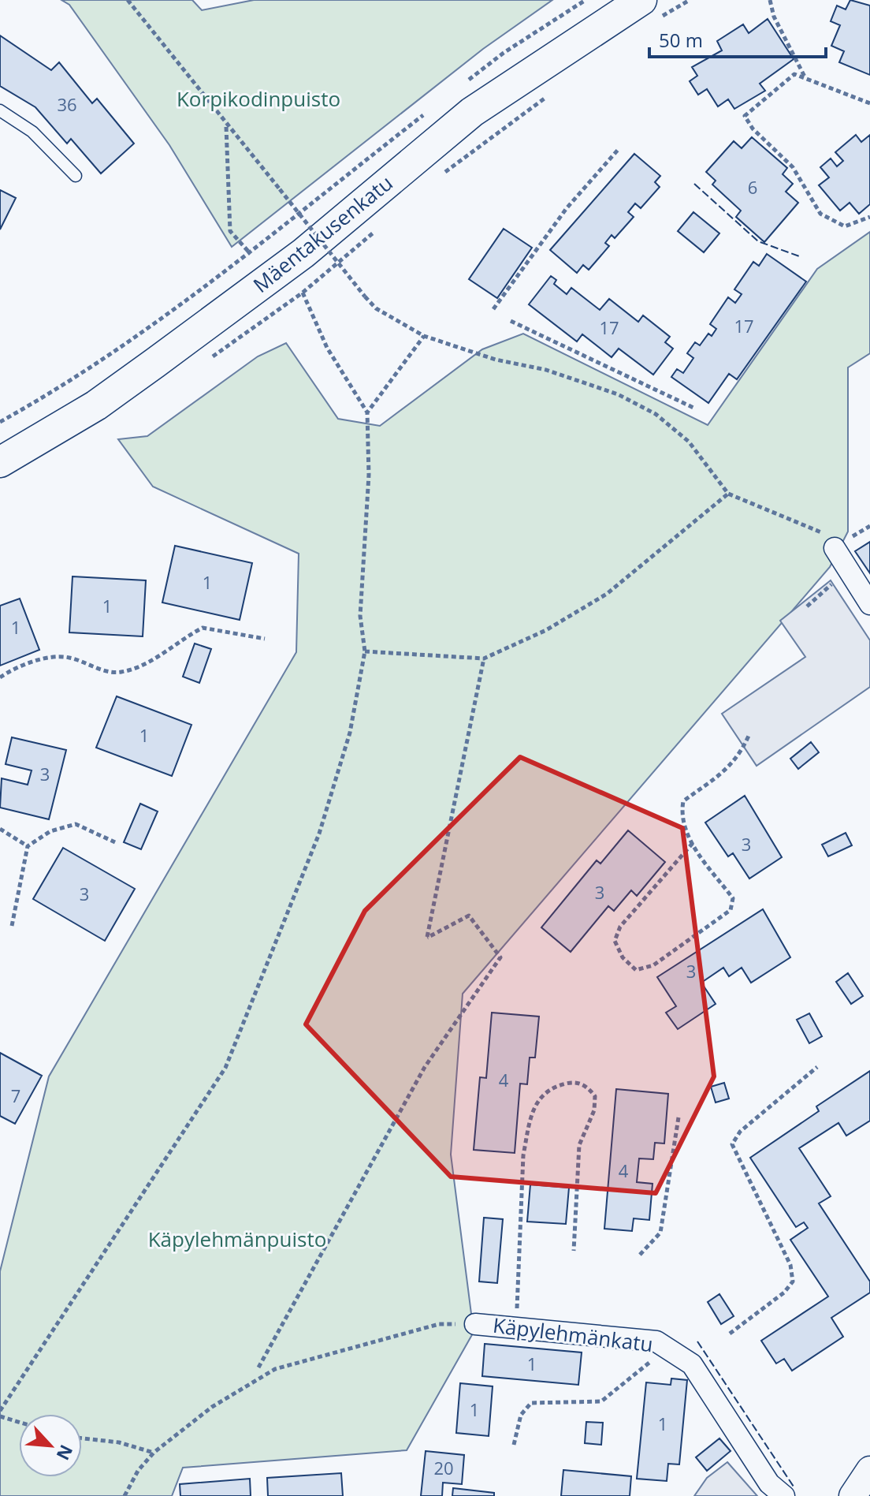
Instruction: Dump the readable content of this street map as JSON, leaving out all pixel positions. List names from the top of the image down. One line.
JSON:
{"streets":{"main road":["Mäentakusenkatu"],"street":["Käpylehmänkatu"]},"parks":["Korpikodinpuisto","Käpylehmänpuisto"],"house_numbers":["36","6","17","17","1","1","1","1","3","3","3","3","3","4","7","4","1","1","1","20"],"scale_bar":"50 m","north":"bottom right"}
